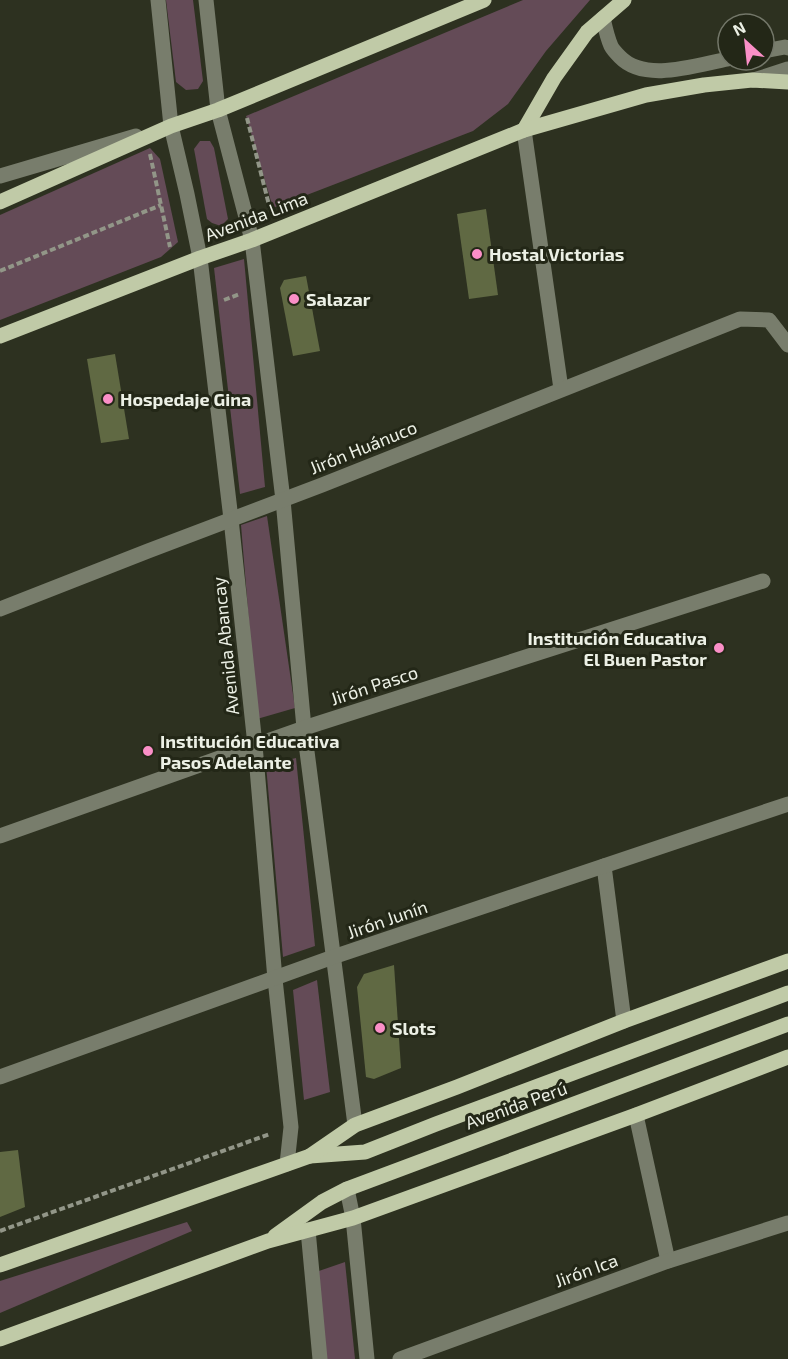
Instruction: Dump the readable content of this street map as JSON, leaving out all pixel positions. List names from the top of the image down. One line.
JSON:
{"streets":{"main road":["Avenida Lima","Avenida Perú"],"street":["Jirón Huánuco","Avenida Abancay","Jirón Pasco","Jirón Junín","Jirón Ica"]},"crossings":[["Avenida Lima","Avenida Abancay"],["Jirón Huánuco","Avenida Abancay"],["Avenida Abancay","Jirón Pasco"],["Avenida Abancay","Jirón Junín"],["Avenida Abancay","Avenida Perú"]],"places":["Hostal Victorias","Salazar","Hospedaje Gina","Institución Educativa El Buen Pastor","Institución Educativa Pasos Adelante","Slots"],"north":"top left"}
